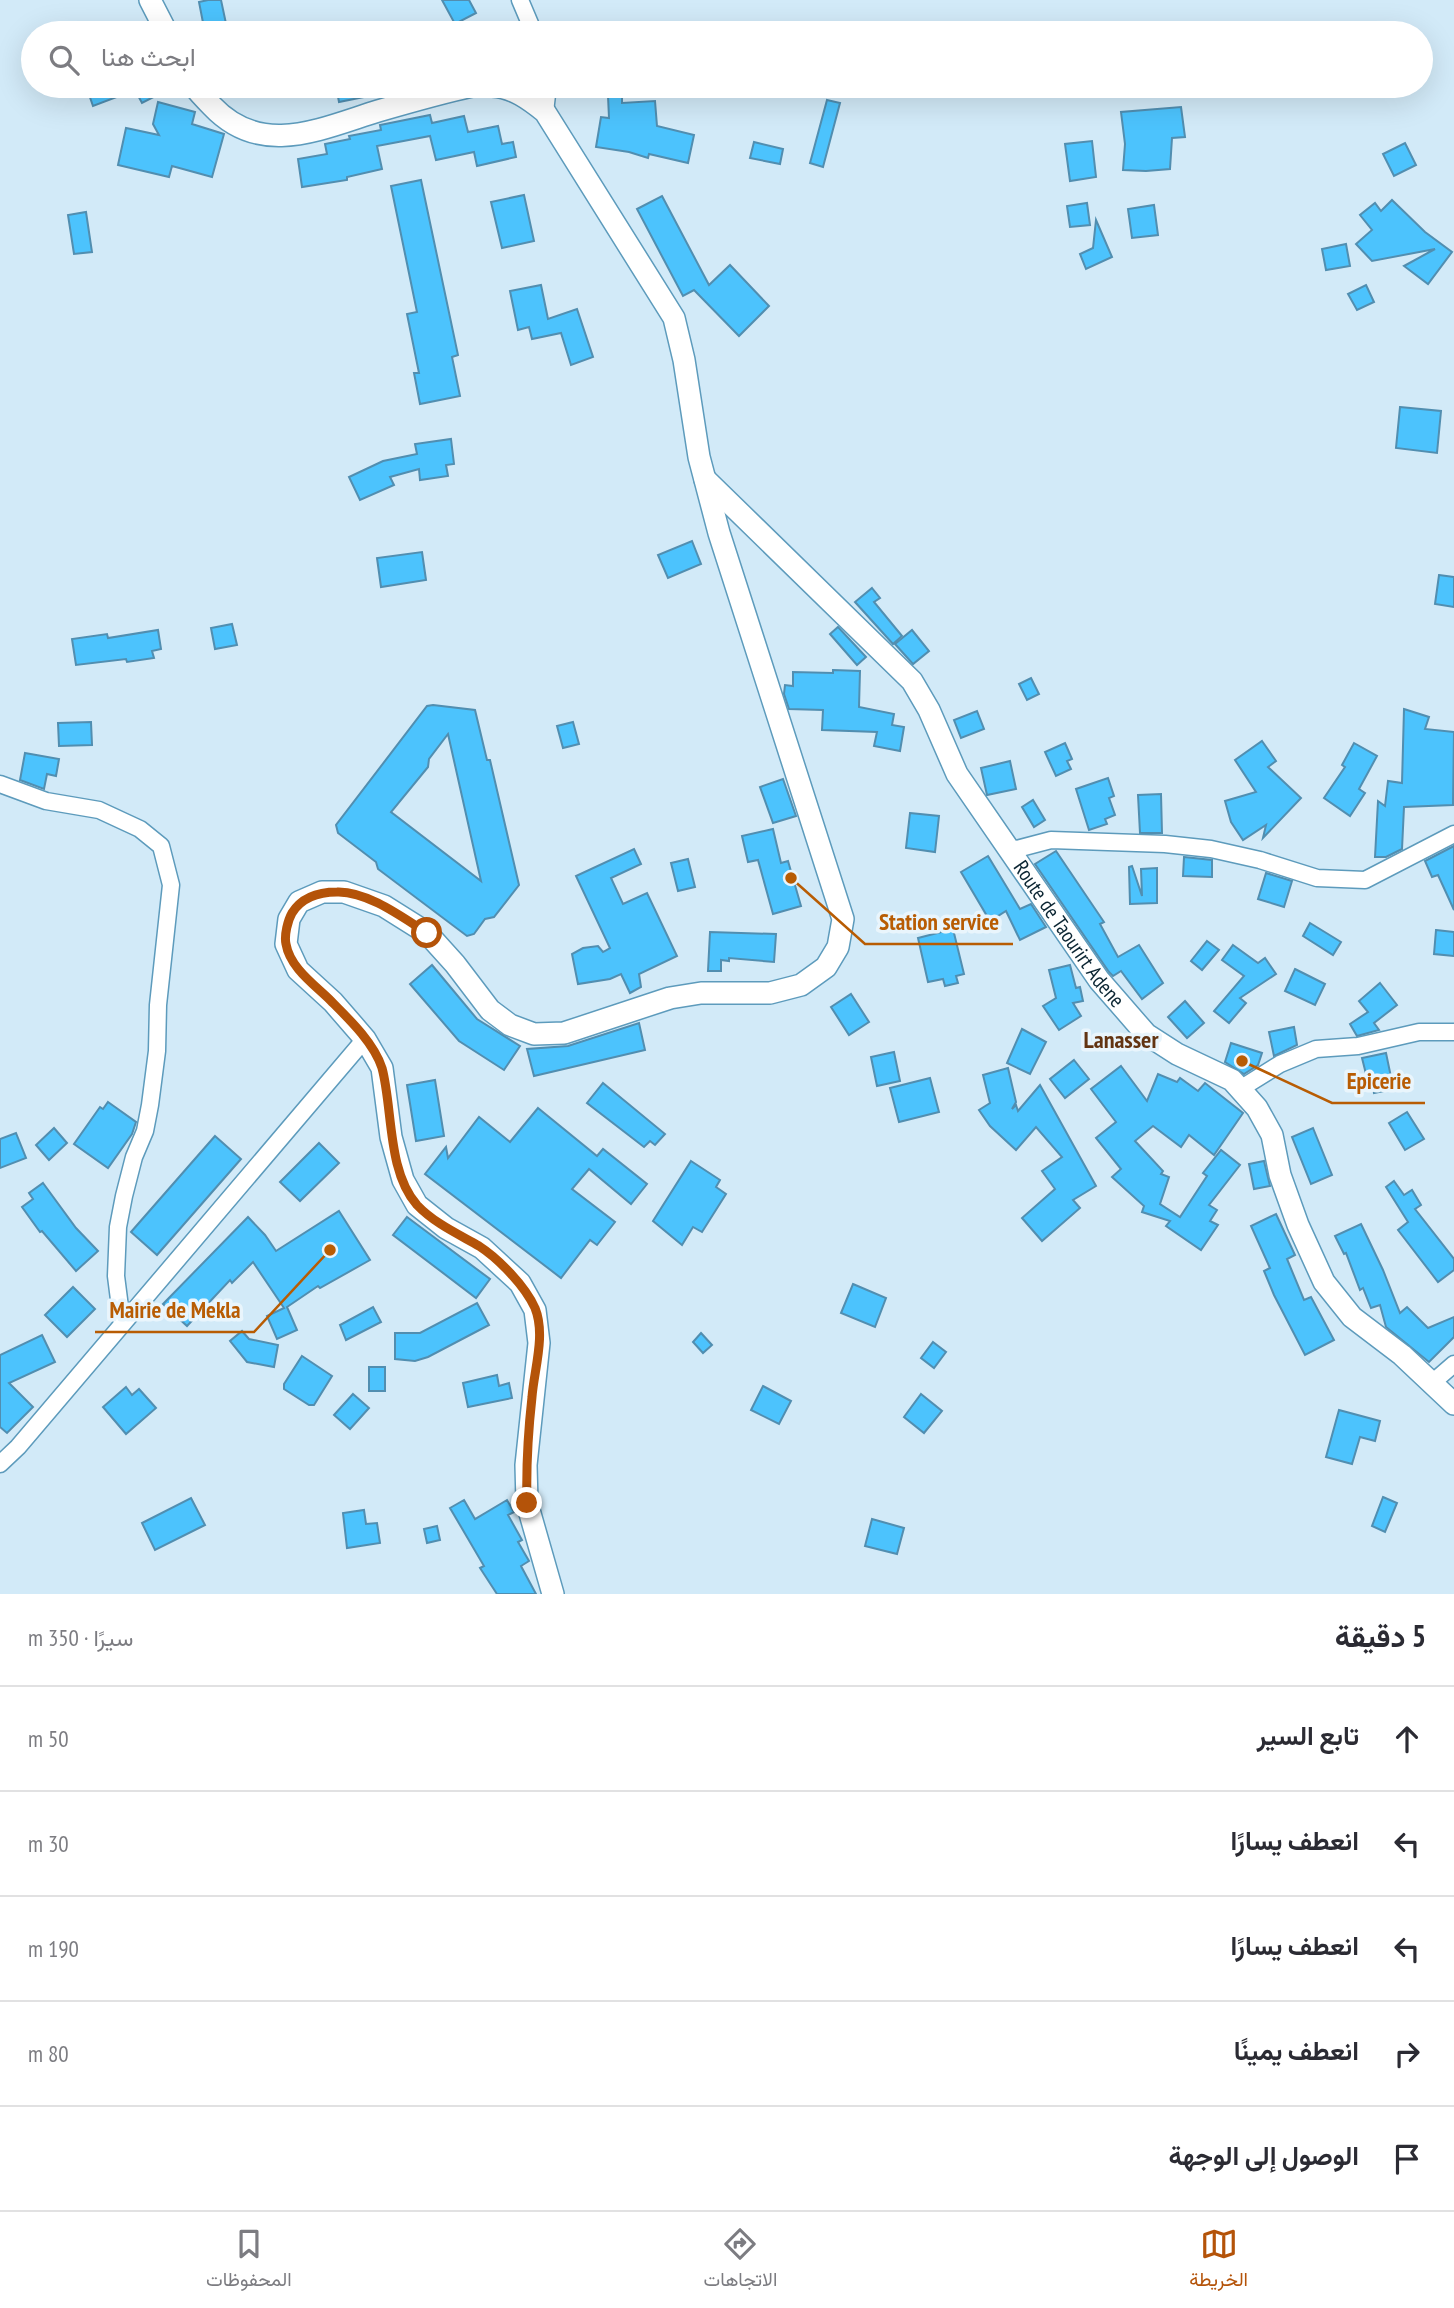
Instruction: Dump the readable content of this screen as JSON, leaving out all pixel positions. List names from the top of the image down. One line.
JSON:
{"streets":{"main road":["Route de Taourirt Adene"]},"districts":["Lanasser"],"places":["Station service","Epicerie","Mairie de Mekla"],"page":{"search":"ابحث هنا","heading":["5 دقيقة","سيرًا · 350 m"],"list":[["تابع السير","50 m"],["انعطف يسارًا","30 m"],["انعطف يسارًا","190 m"],["انعطف يمينًا","80 m"],"الوصول إلى الوجهة"],"nav":["الخريطة","الاتجاهات","المحفوظات"]}}
